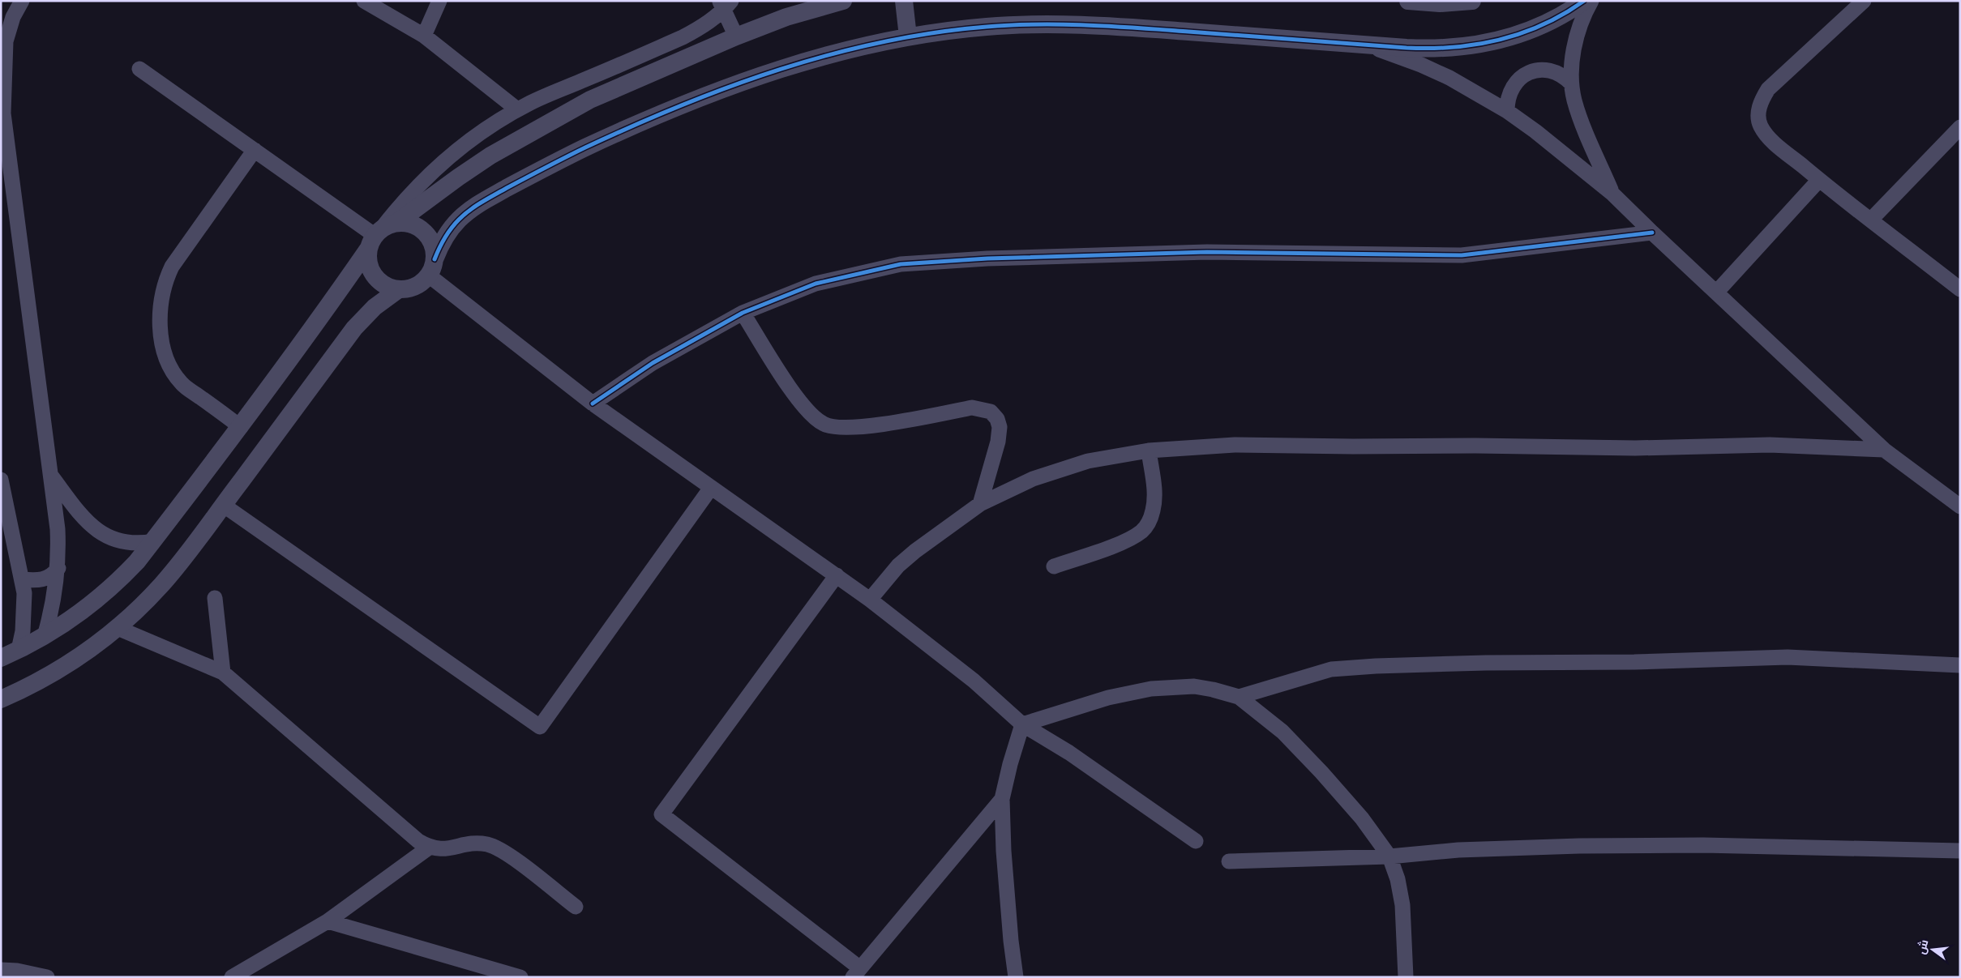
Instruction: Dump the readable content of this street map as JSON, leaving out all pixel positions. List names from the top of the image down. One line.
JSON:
{"north":"left"}
